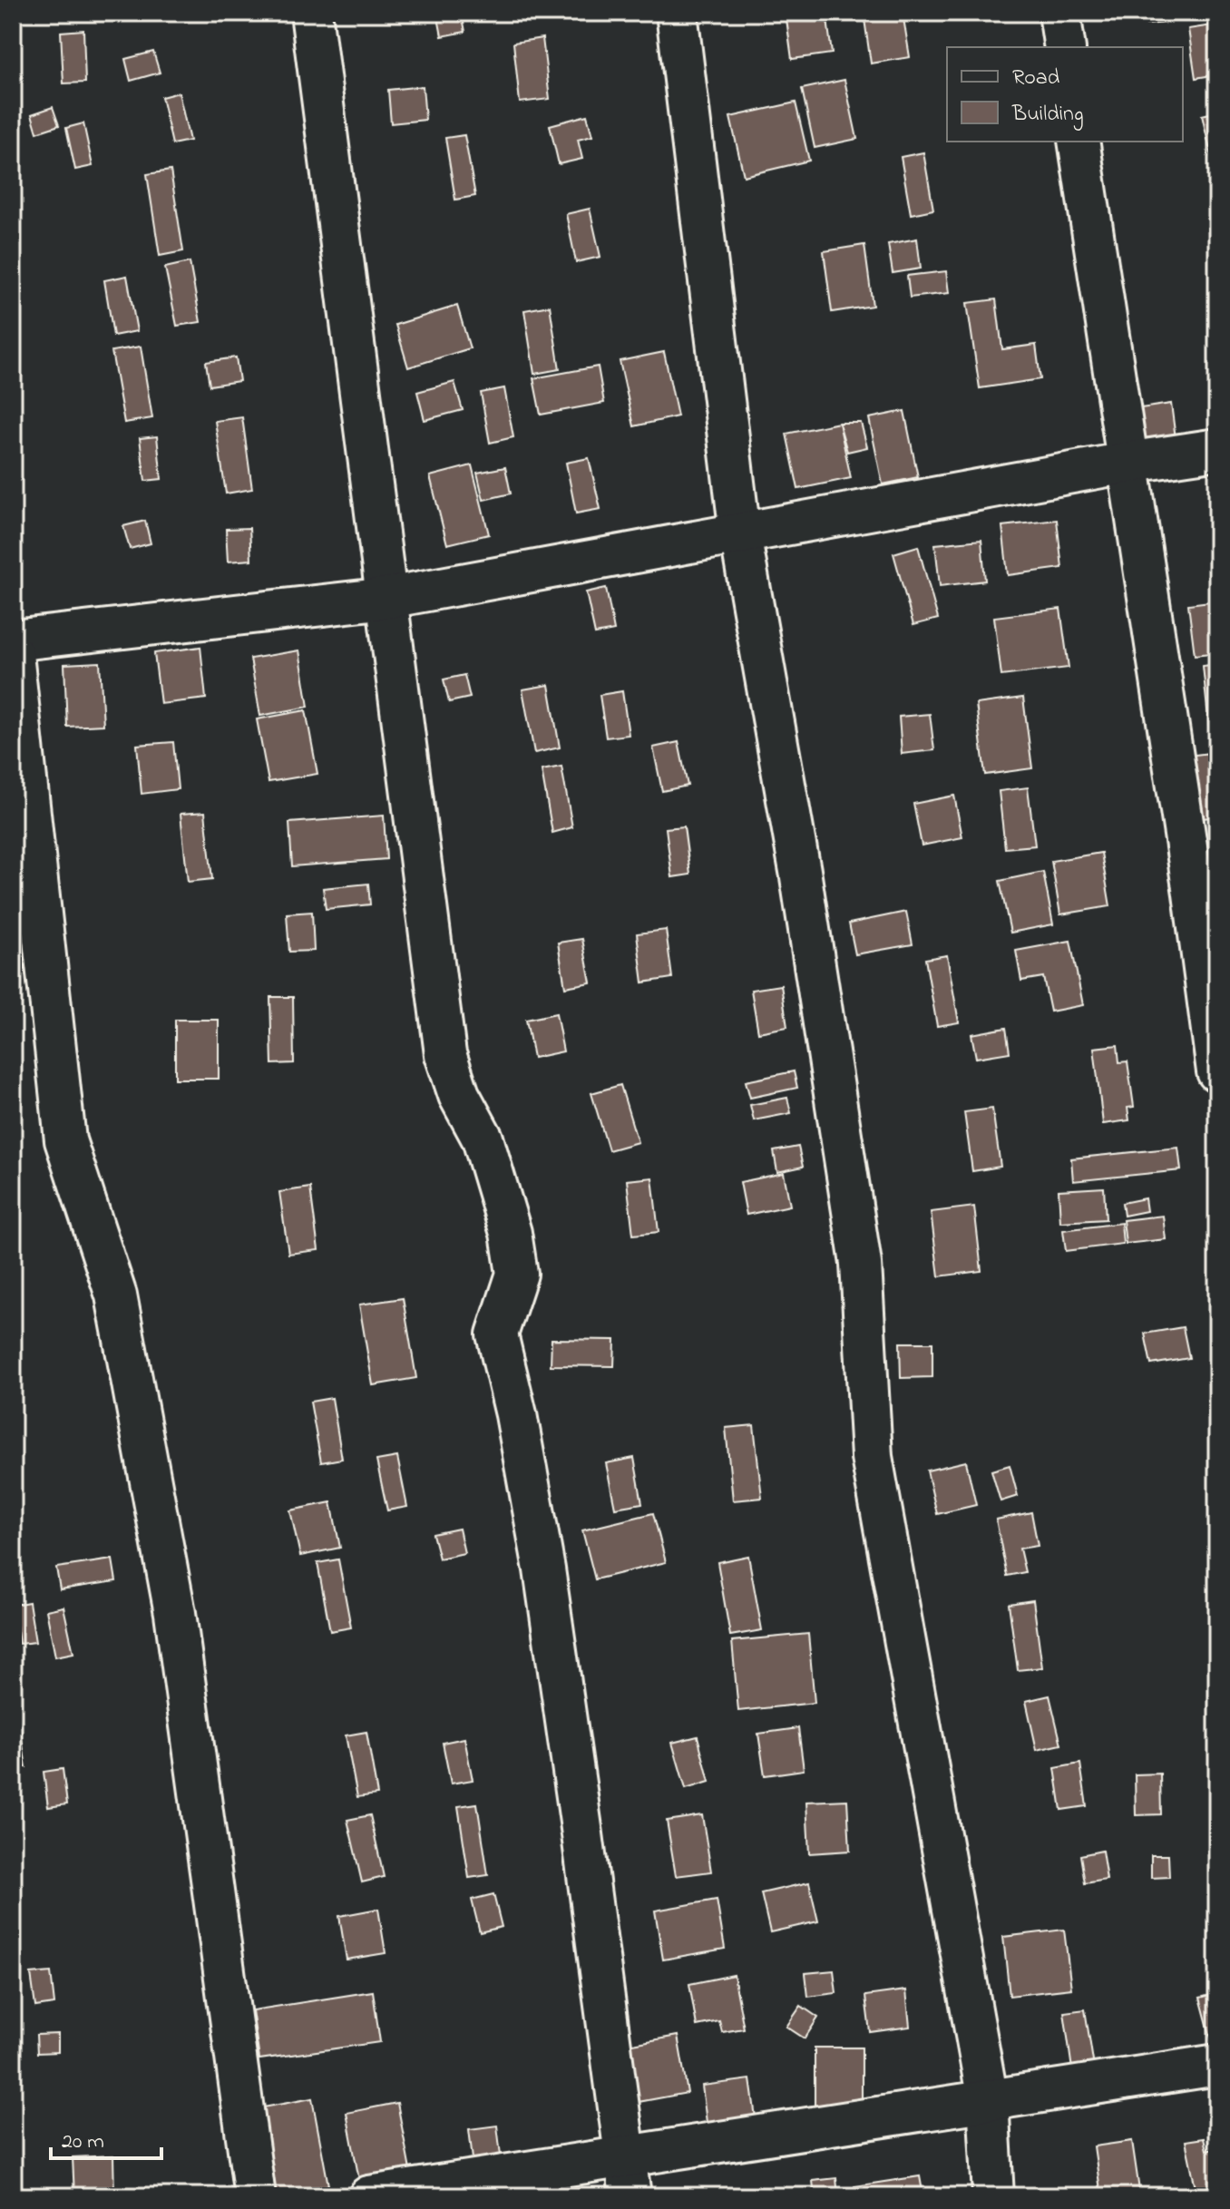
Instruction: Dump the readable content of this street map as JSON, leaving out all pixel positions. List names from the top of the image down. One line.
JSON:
{"legend":["Road","Building"],"scale_bar":"20 m"}
